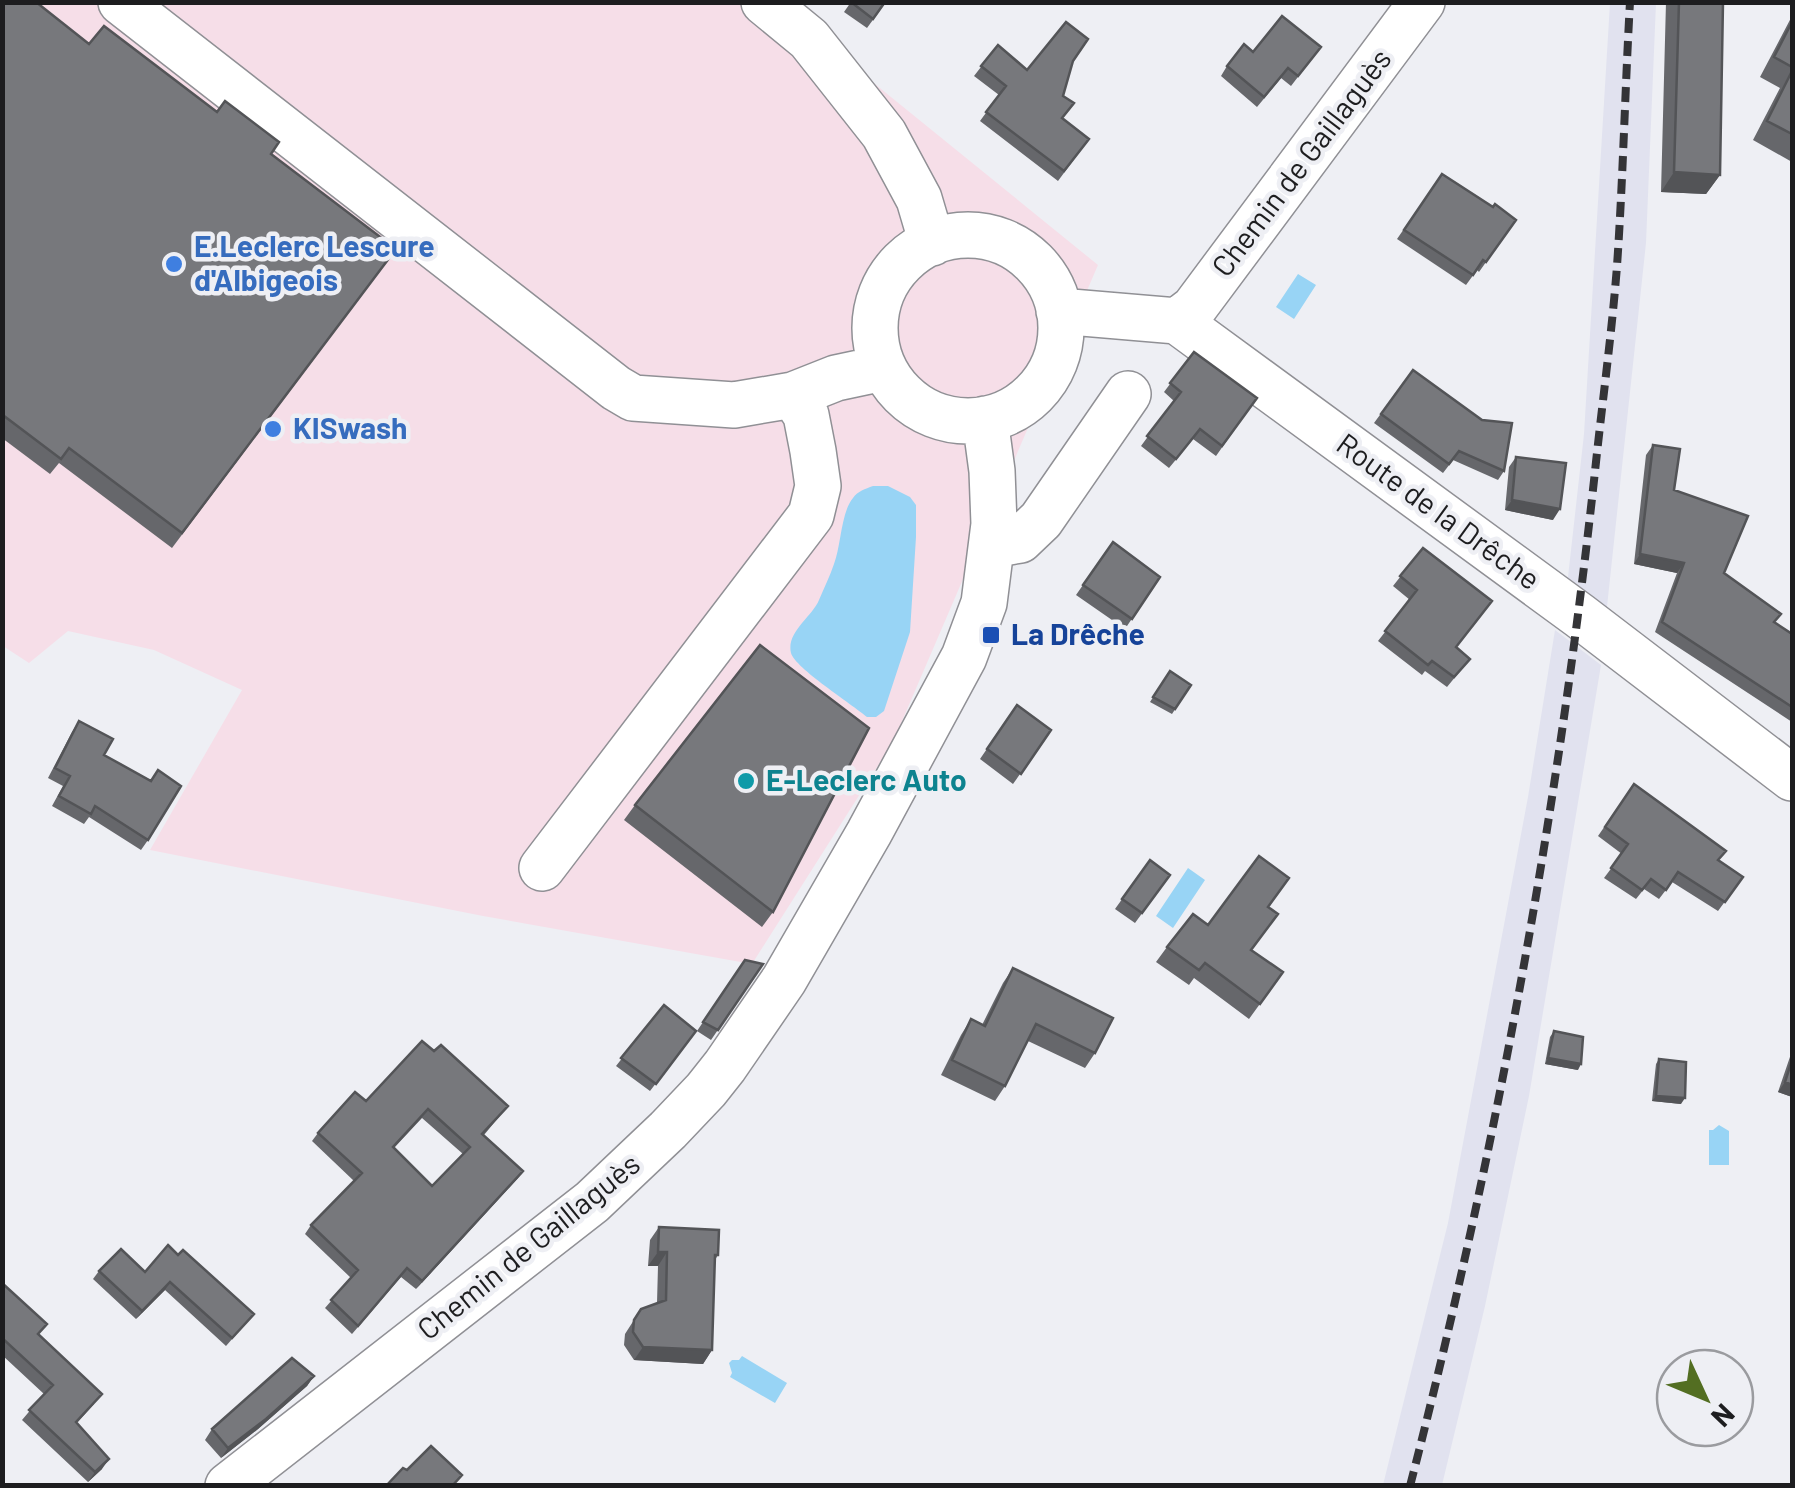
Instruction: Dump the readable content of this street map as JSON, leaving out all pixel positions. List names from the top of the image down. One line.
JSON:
{"streets":{"street":["Chemin de Gaillaguès","Route de la Drêche"]},"crossings":[["Chemin de Gaillaguès","Route de la Drêche"]],"places":{"other":["E.Leclerc Lescure d'Albigeois","KISwash","E-Leclerc Auto"],"transit":["La Drêche"]},"north":"bottom right"}
